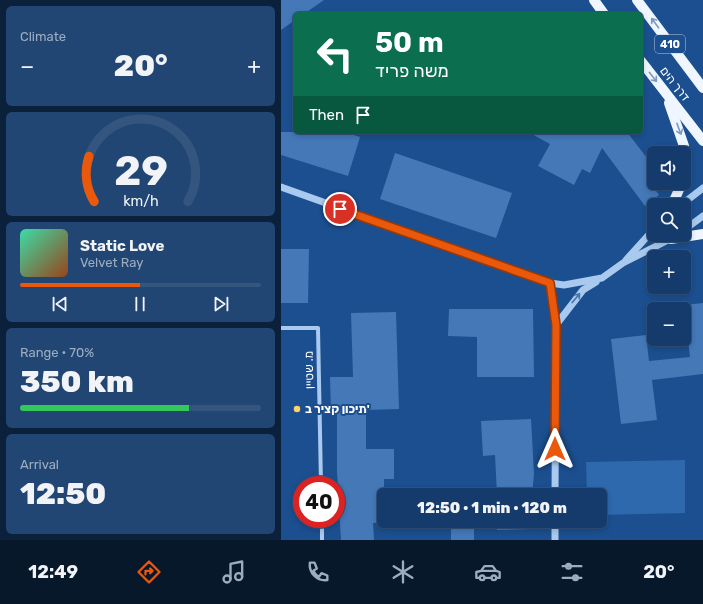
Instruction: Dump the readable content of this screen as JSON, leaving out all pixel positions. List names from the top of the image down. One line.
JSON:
{"streets":{"main road":["410","דרך הים"],"street":["מ. שטיין"]},"places":["תיכון קציר ב'"],"page":{"tile":["Climate",["Range · 70%","350 km"],["Arrival","12:50"]],"turn":["50 m","משה פריד"],"heat":["−","20°","+"],"then":"Then","map_buttons":["+","−"],"song":["Static Love","Velvet Ray"],"limit":"40","trip":"12:50 · 1 min · 120 m","tabs":["12:49","20°"],"gauge":["29","km/h"]}}
